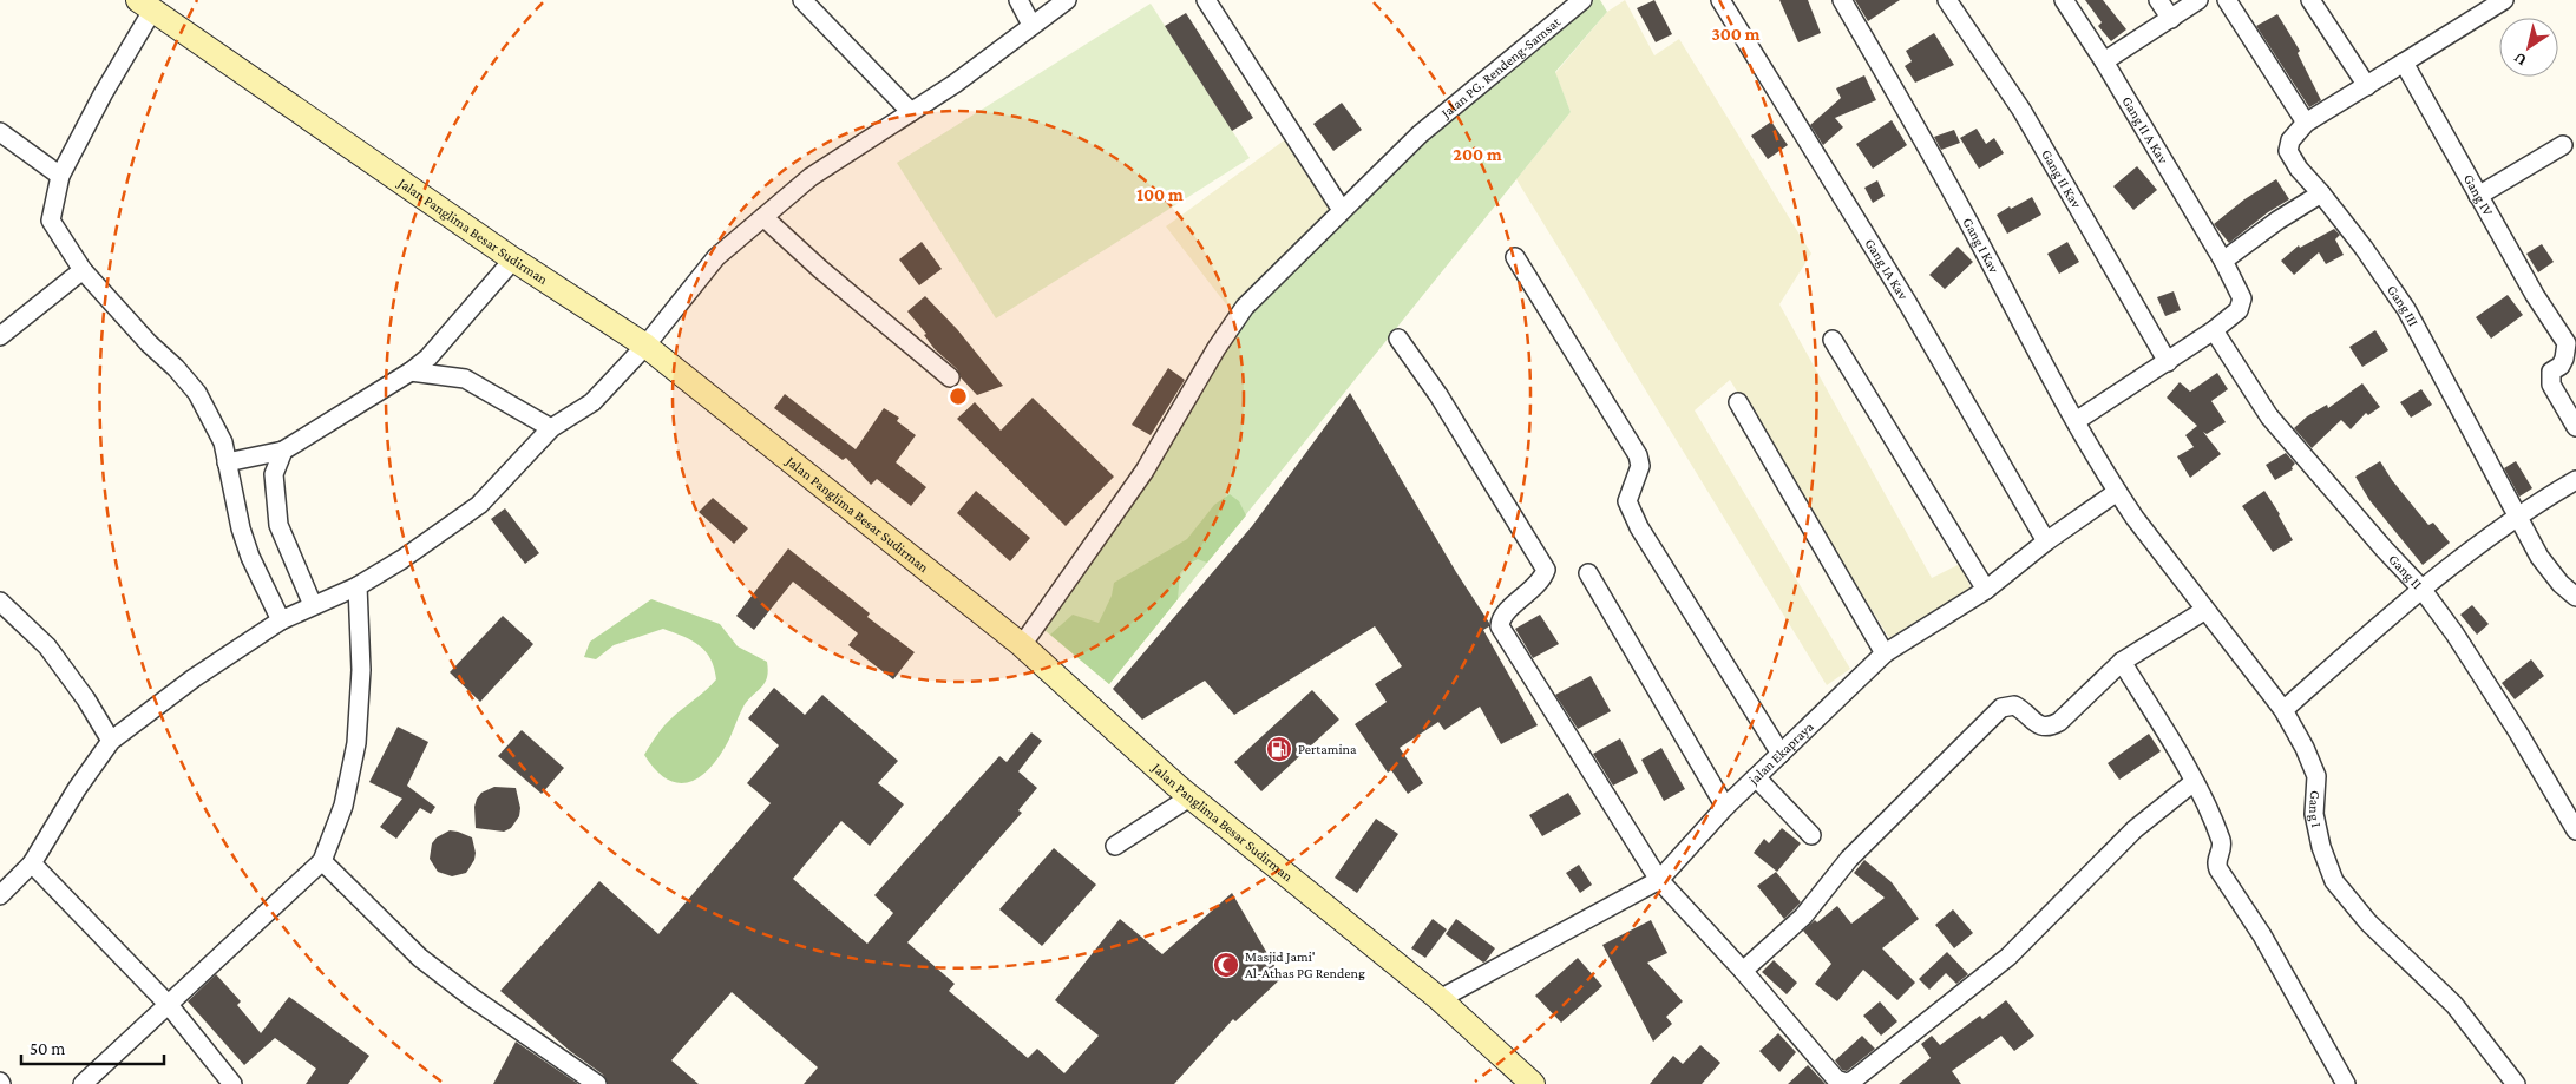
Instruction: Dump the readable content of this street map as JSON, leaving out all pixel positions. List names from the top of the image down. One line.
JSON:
{"streets":{"main road":["Jalan Panglima Besar Sudirman"],"street":["Jalan PG. Rendeng-Samsat","Gang II A Kav","Gang II Kav","Gang IV","Gang I Kav","Gang IA Kav","Gang III","Gang II","jalan Ekapraya","Gang I"]},"crossings":[["Jalan PG. Rendeng-Samsat","Jalan Panglima Besar Sudirman"],["Gang II A Kav","Gang II Kav"],["Gang II A Kav","Gang I Kav"],["Gang II A Kav","Gang II"],["Gang IV","Gang III"],["Jalan Panglima Besar Sudirman","jalan Ekapraya"],["Gang I Kav","jalan Ekapraya"],["Gang I Kav","Gang I"],["Gang IA Kav","jalan Ekapraya"],["jalan Ekapraya","Gang I"]],"places":{"fuel station":["Pertamina"],"mosque":["Masjid Jami' Al-Athas PG Rendeng"]},"scale_bar":"50 m","north":"bottom left","rings":["300 m","200 m","100 m"]}
